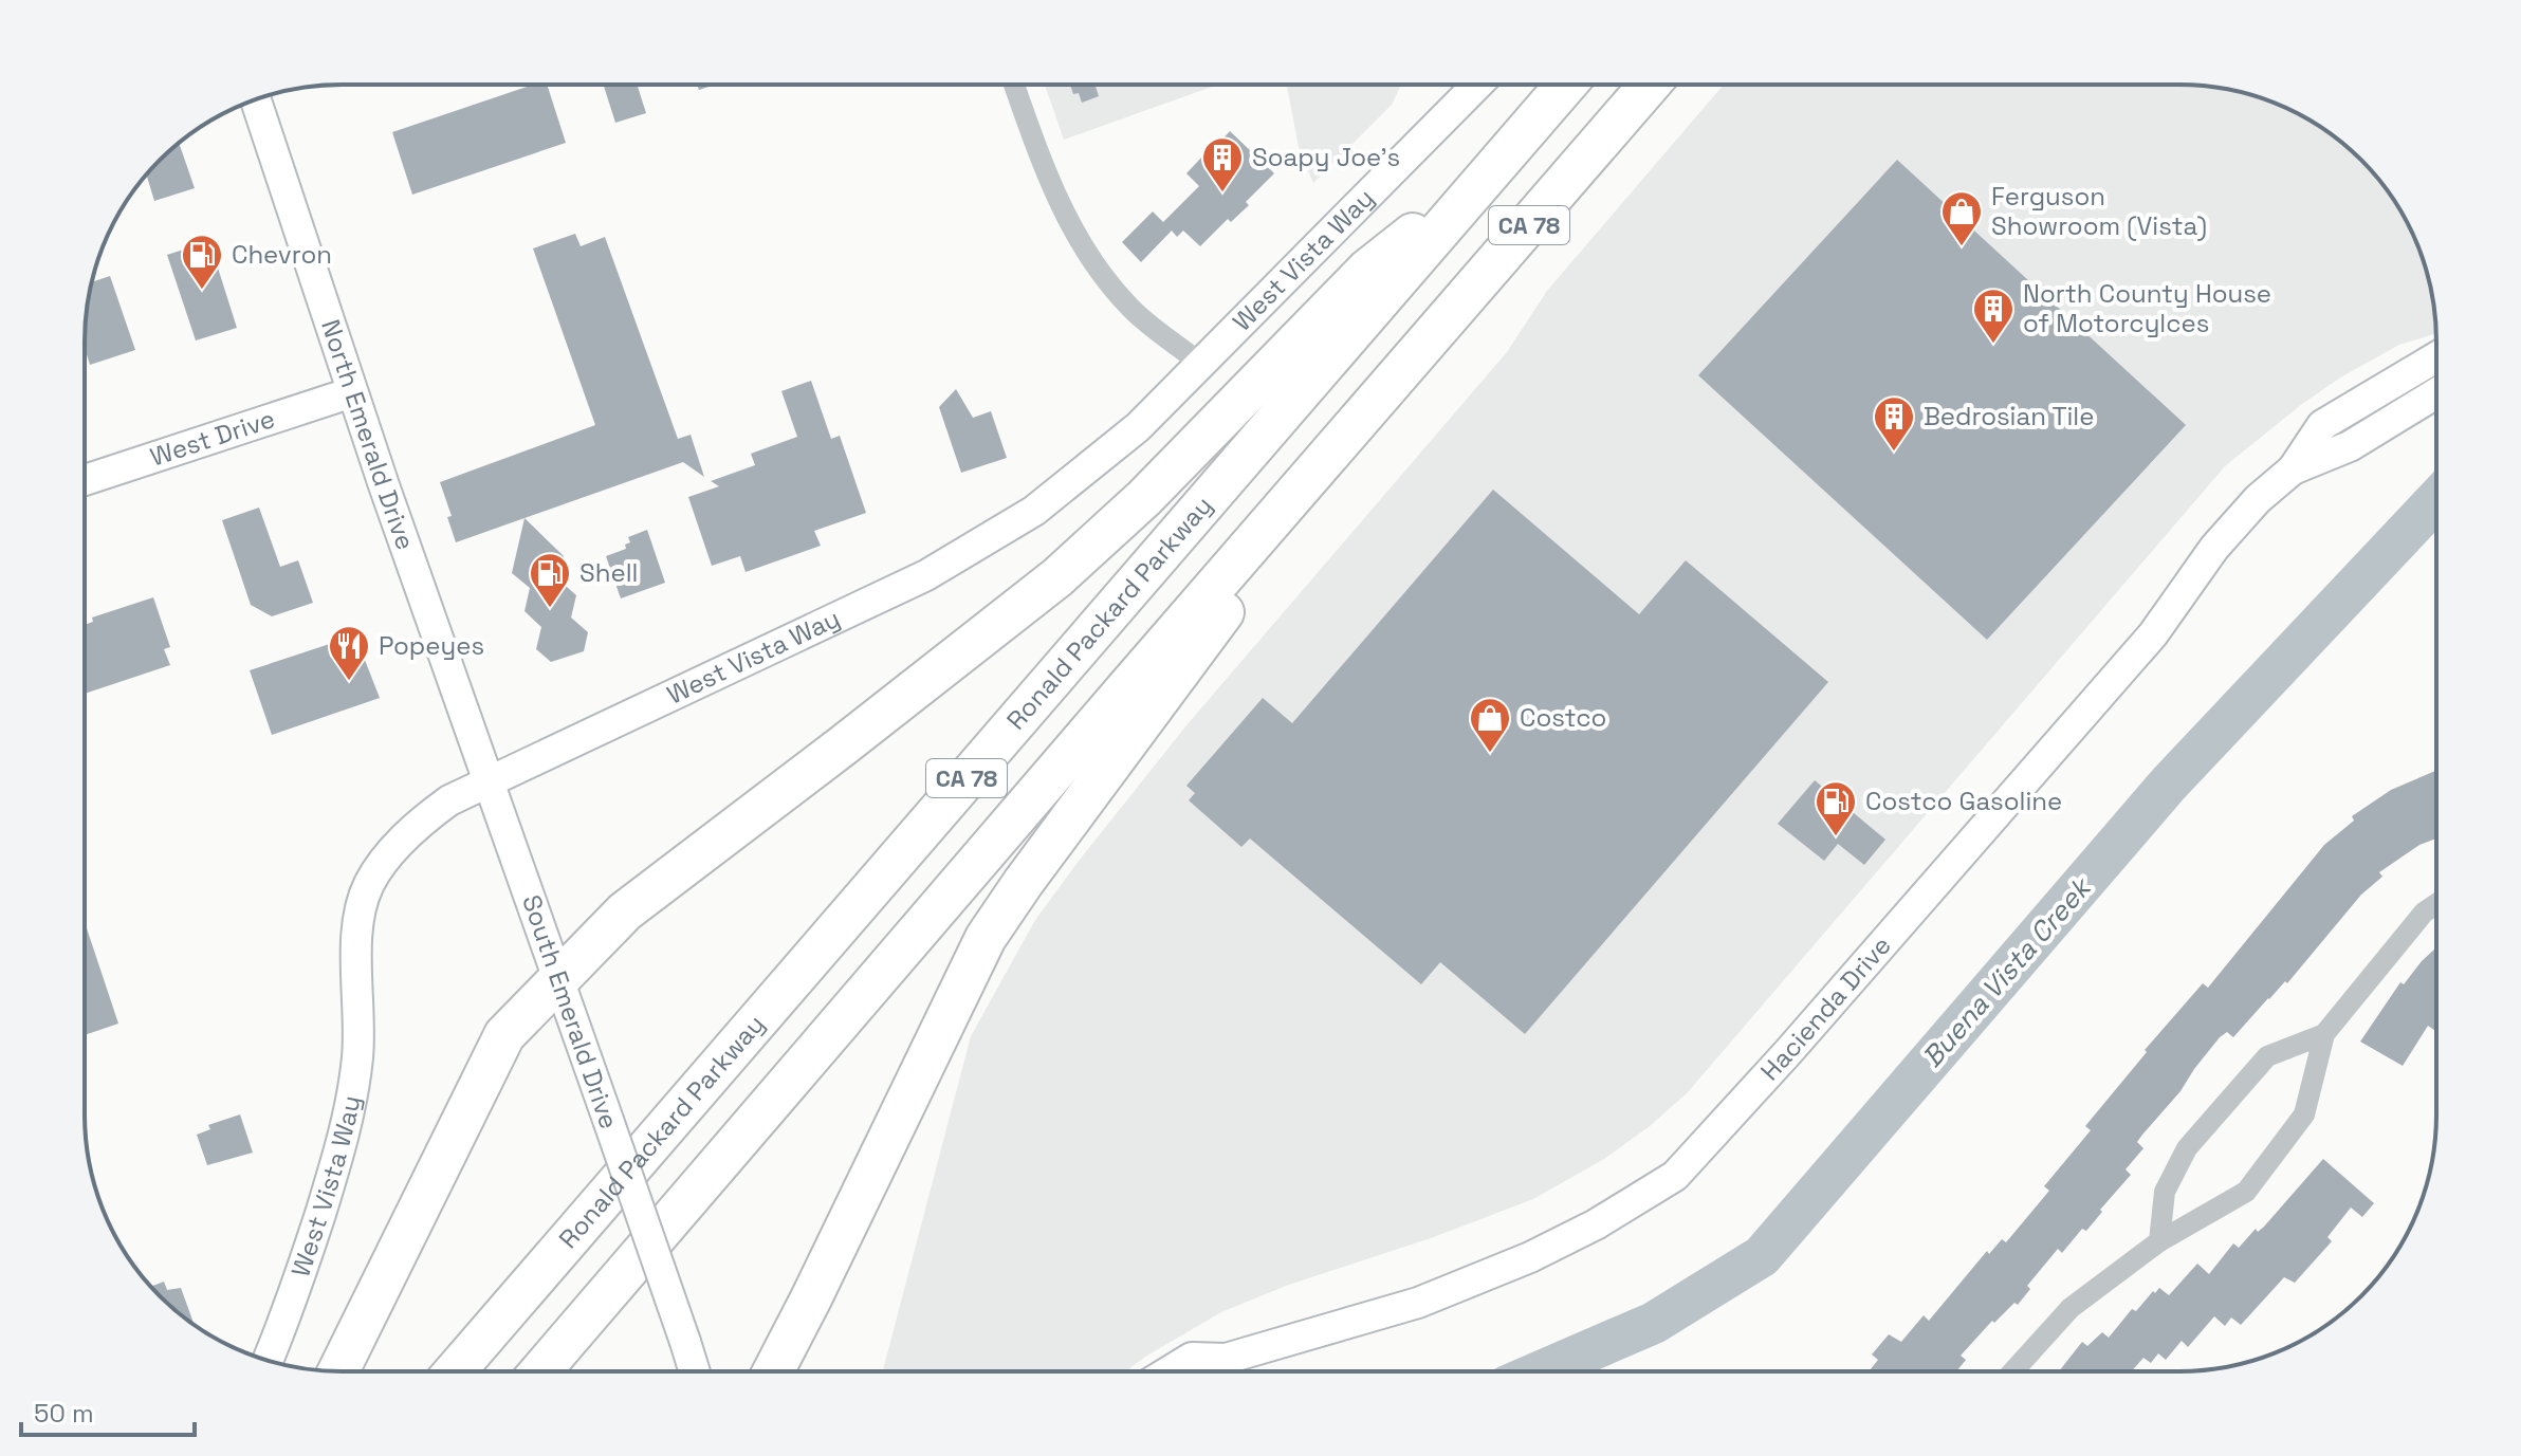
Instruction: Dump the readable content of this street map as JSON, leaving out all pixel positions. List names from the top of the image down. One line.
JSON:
{"streets":{"highway":["CA 78","Ronald Packard Parkway"],"main road":["West Vista Way","North Emerald Drive","West Drive","Hacienda Drive","South Emerald Drive"]},"crossings":[["West Vista Way","North Emerald Drive"],["West Vista Way","South Emerald Drive"],["North Emerald Drive","West Drive"],["North Emerald Drive","South Emerald Drive"]],"water":["Buena Vista Creek"],"places":{"building":["Soapy Joe's","North County House of Motorcylces","Bedrosian Tile"],"shop":["Ferguson Showroom (Vista)","Costco"],"fuel station":["Chevron","Shell","Costco Gasoline"],"restaurant":["Popeyes"]},"scale_bar":"50 m"}
